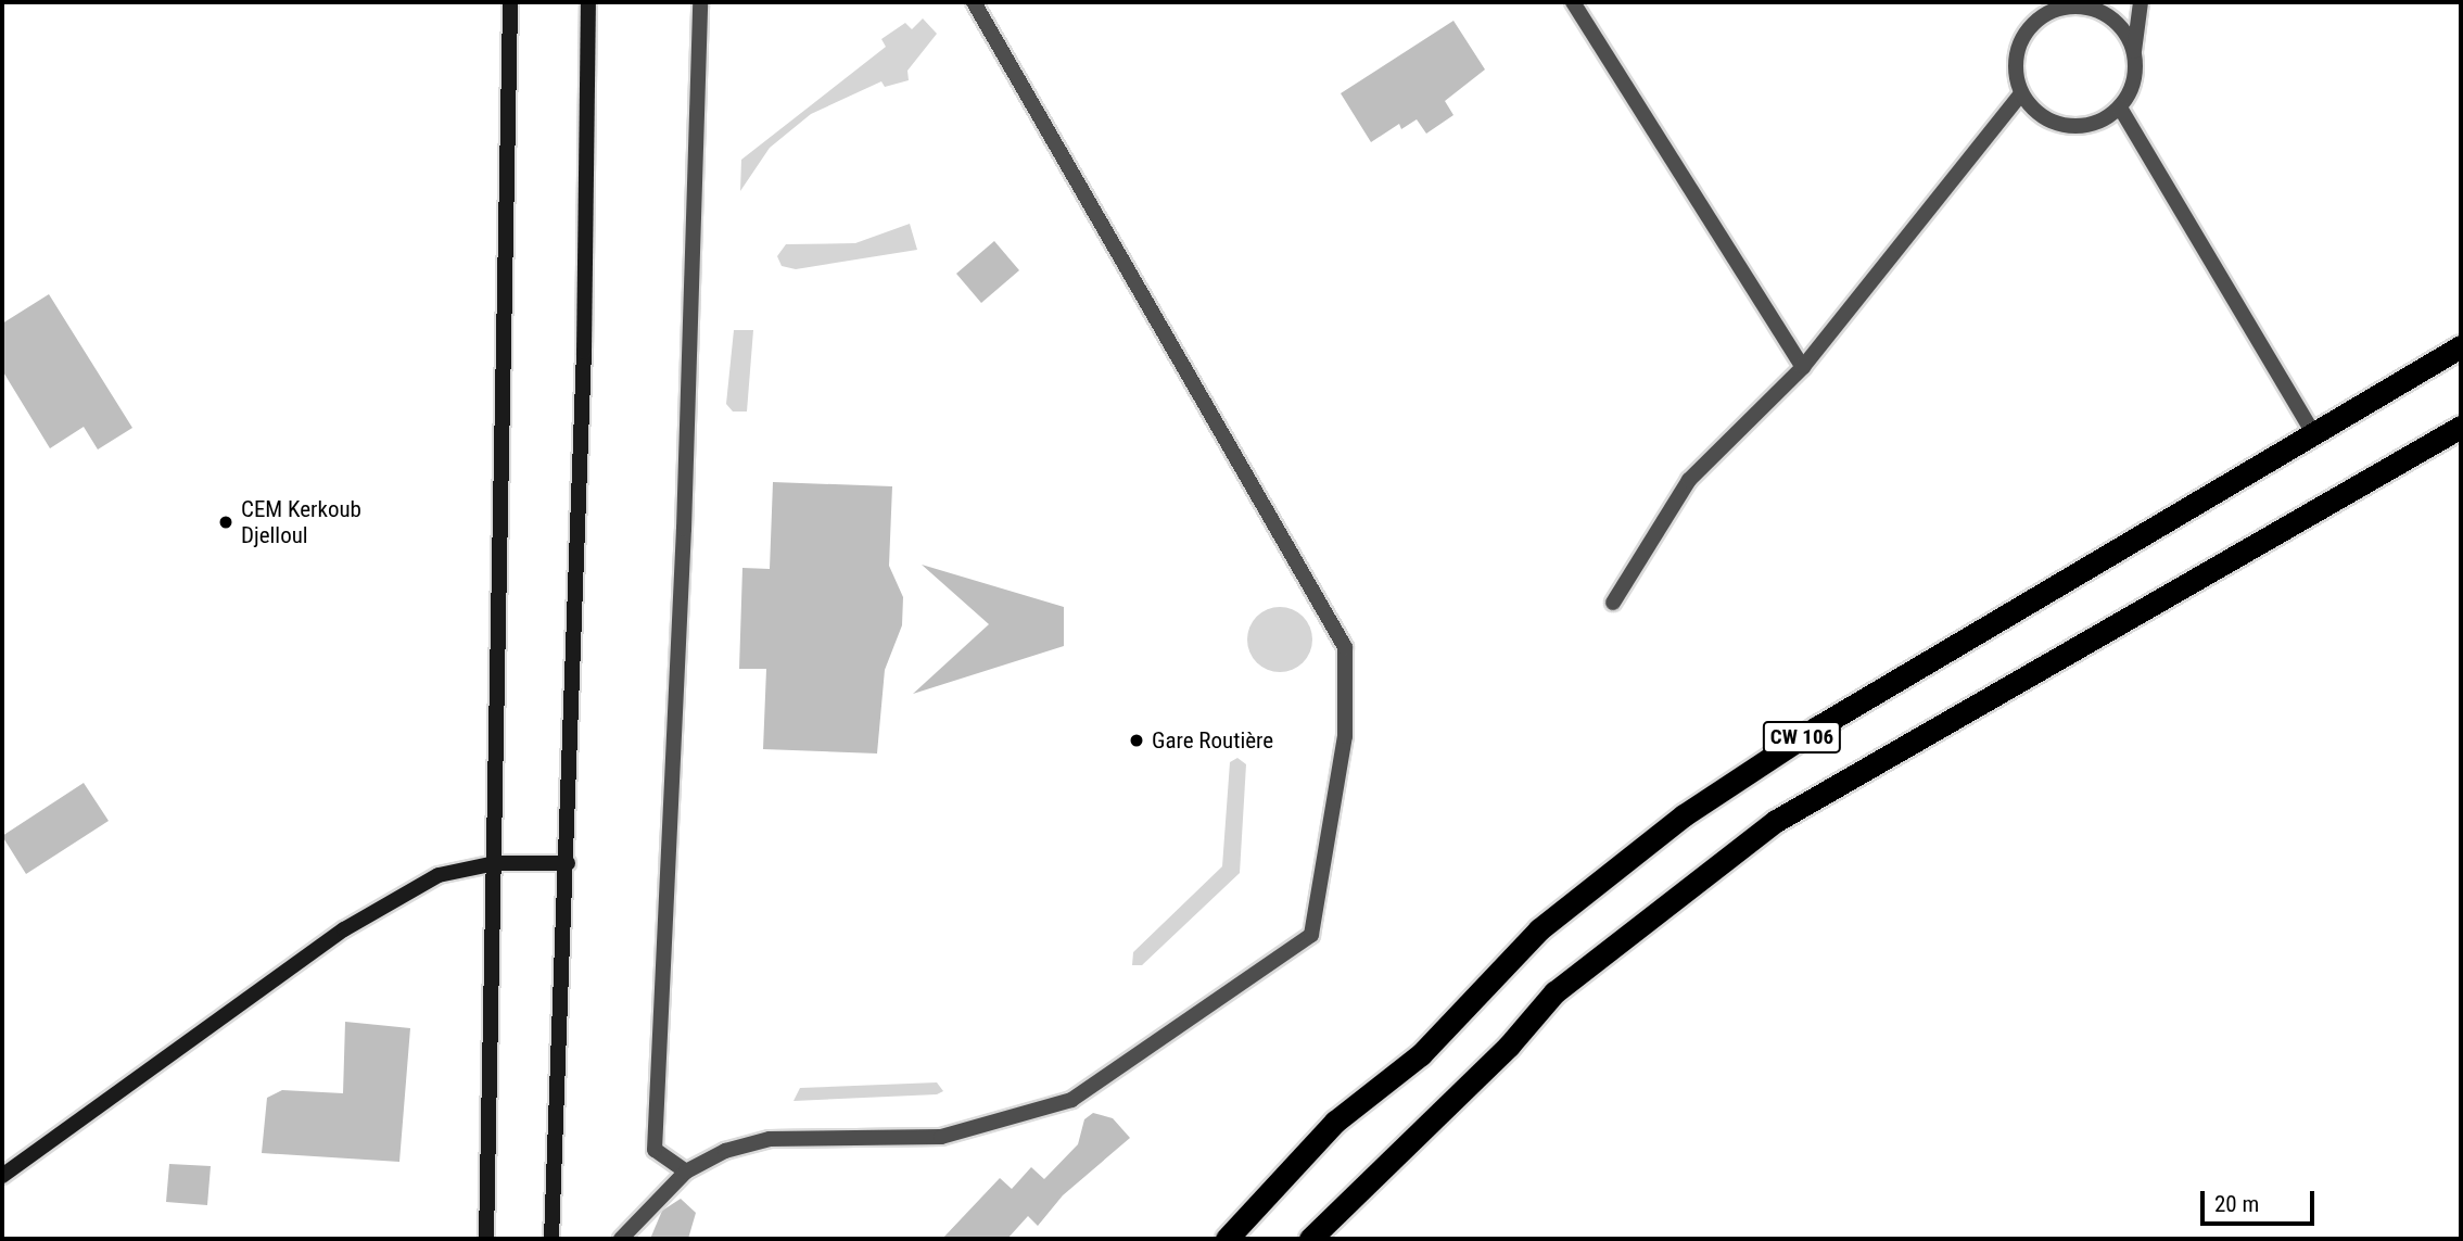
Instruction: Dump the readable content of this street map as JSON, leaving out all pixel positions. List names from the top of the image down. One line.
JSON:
{"streets":{"highway":["CW 106"]},"places":["CEM Kerkoub Djelloul","Gare Routière"],"scale_bar":"20 m"}
